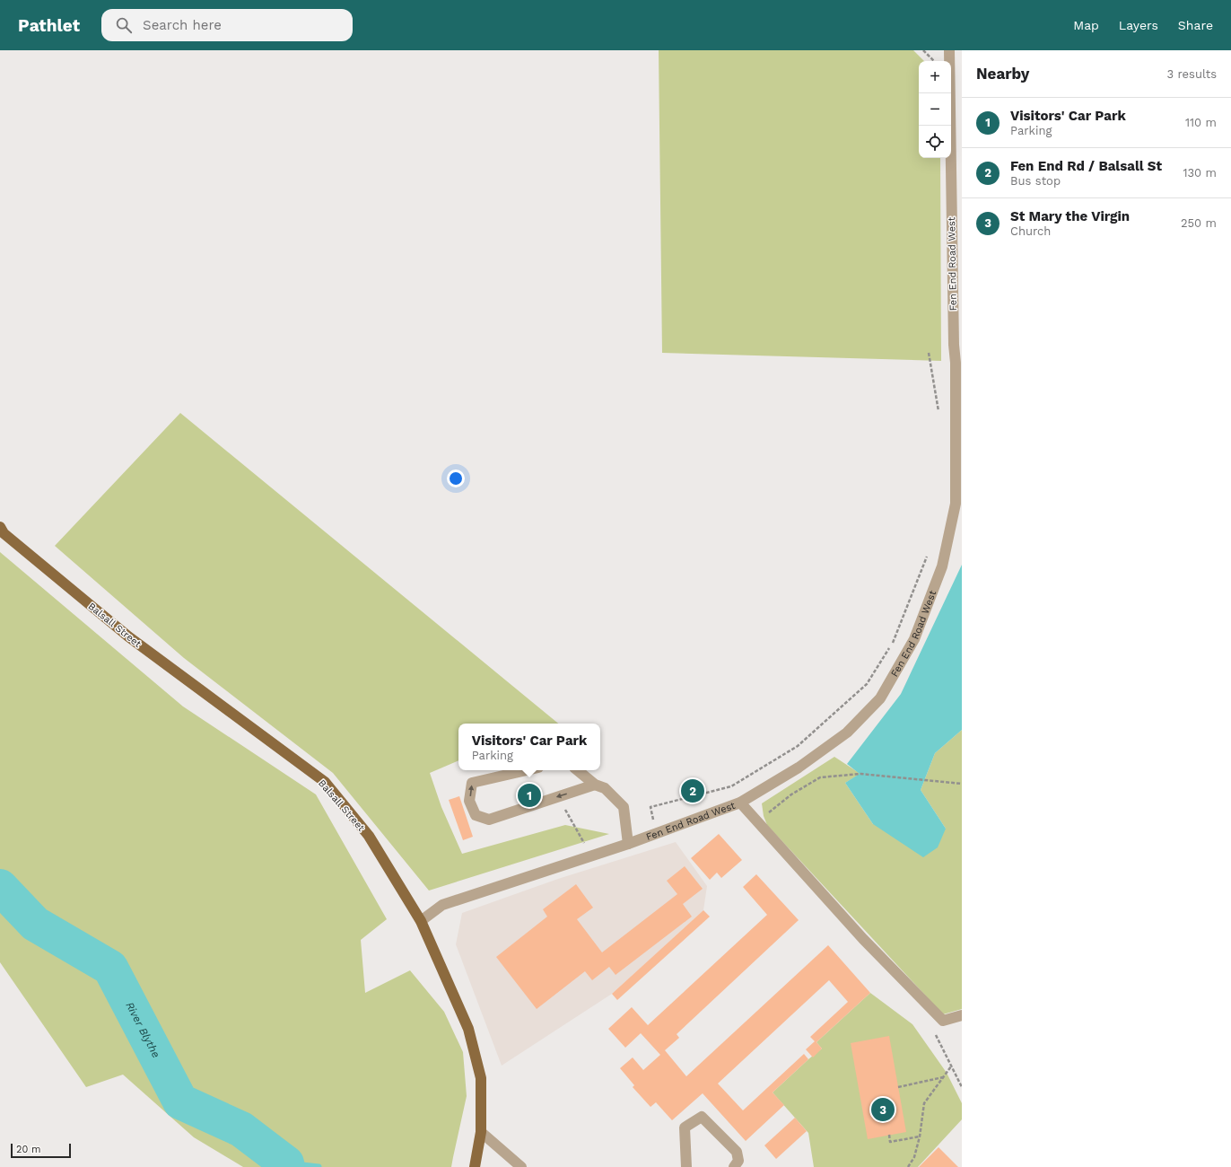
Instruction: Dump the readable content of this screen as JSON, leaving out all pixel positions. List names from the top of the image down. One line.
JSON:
{"streets":{"main road":["Balsall Street"],"street":["Fen End Road West"]},"crossings":[["Fen End Road West","Balsall Street"]],"water":["River Blythe"],"scale_bar":"20 m","page":{"header":"Pathlet","search":"Search here","nav":["Map","Layers","Share"],"heading":["Nearby","3 results"],"map_buttons":["+","−"],"list":[{"mark":"1","name":"Visitors' Car Park","note":"Parking","value":"110 m"},{"mark":"2","name":"Fen End Rd / Balsall St","note":"Bus stop","value":"130 m"},{"mark":"3","name":"St Mary the Virgin","note":"Church","value":"250 m"}],"popup":["Visitors' Car Park","Parking"],"pins":["2","1","3"],"scale":"20 m"}}
